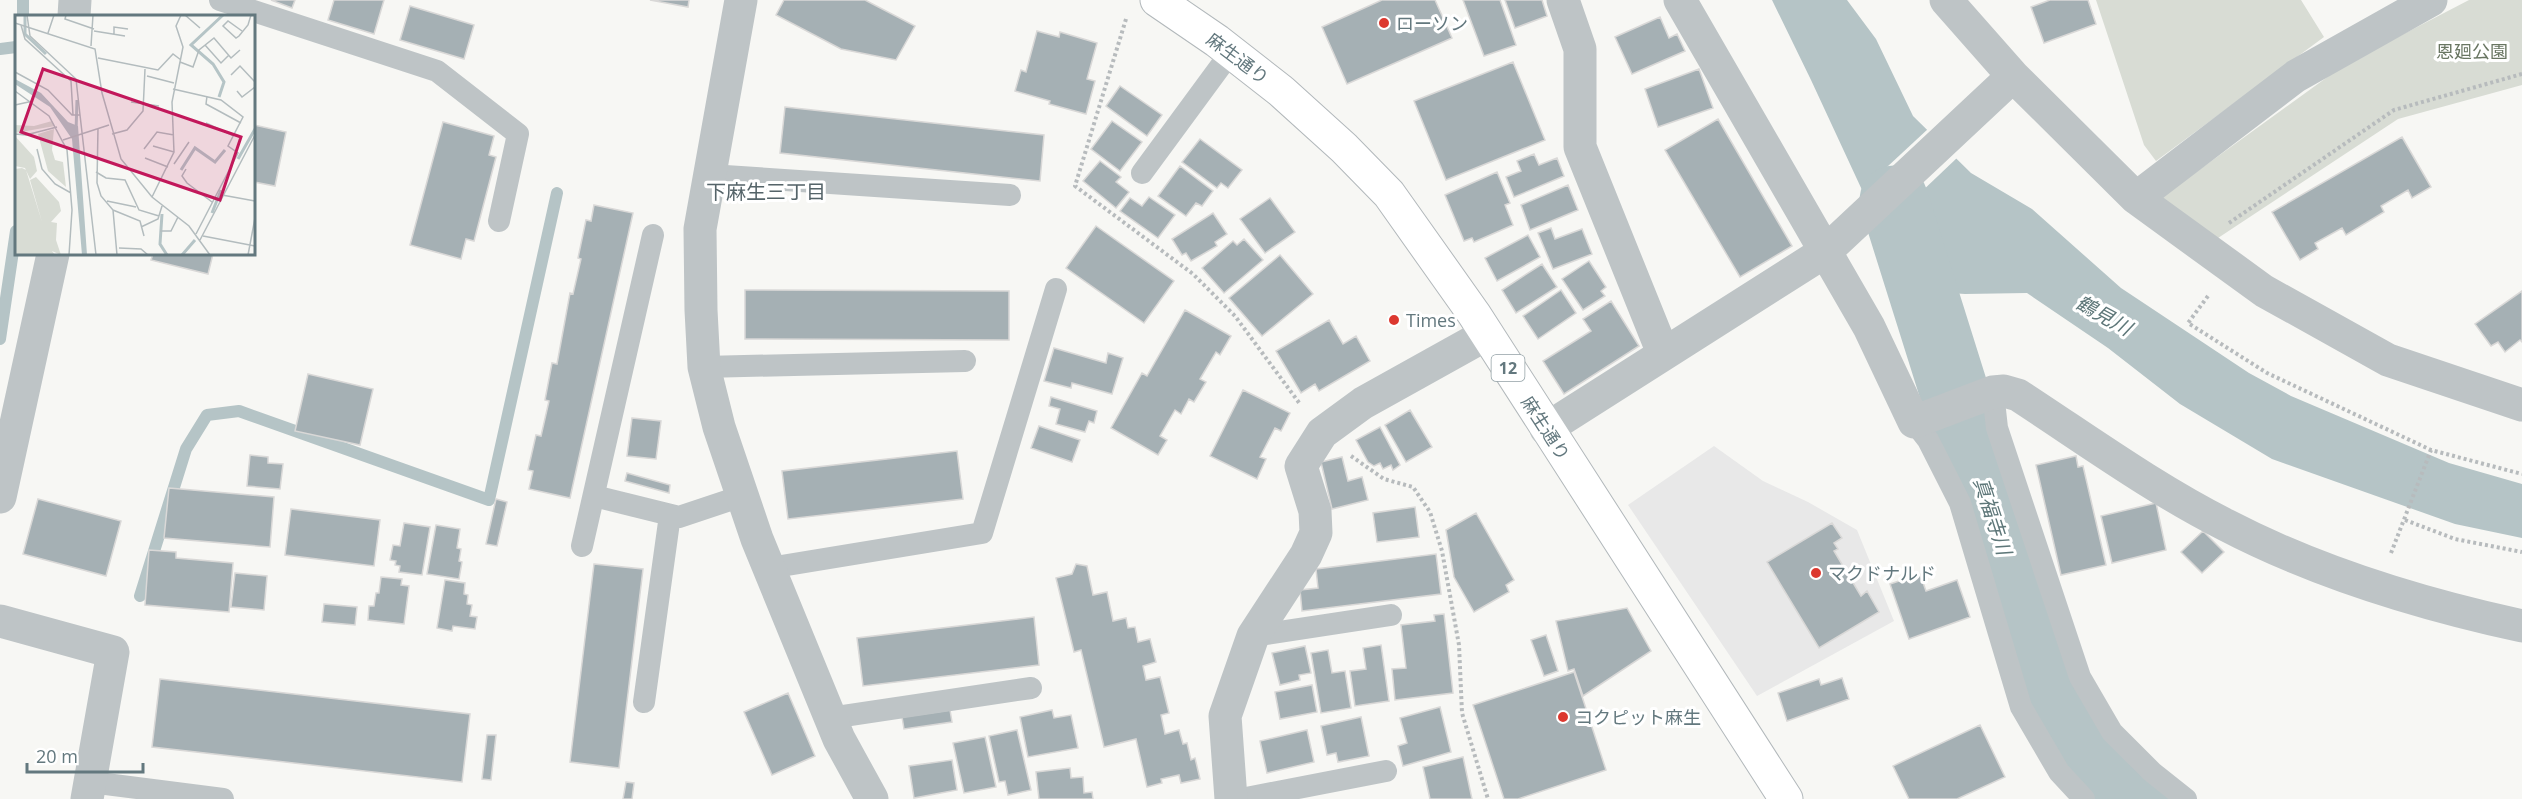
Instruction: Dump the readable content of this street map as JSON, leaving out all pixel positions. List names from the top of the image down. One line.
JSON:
{"streets":{"main road":["麻生通り","12"]},"districts":["下麻生三丁目"],"water":["鶴見川","真福寺川"],"parks":["恩廻公園"],"places":["ローソン","Times","マクドナルド","コクピット麻生"],"scale_bar":"20 m"}
